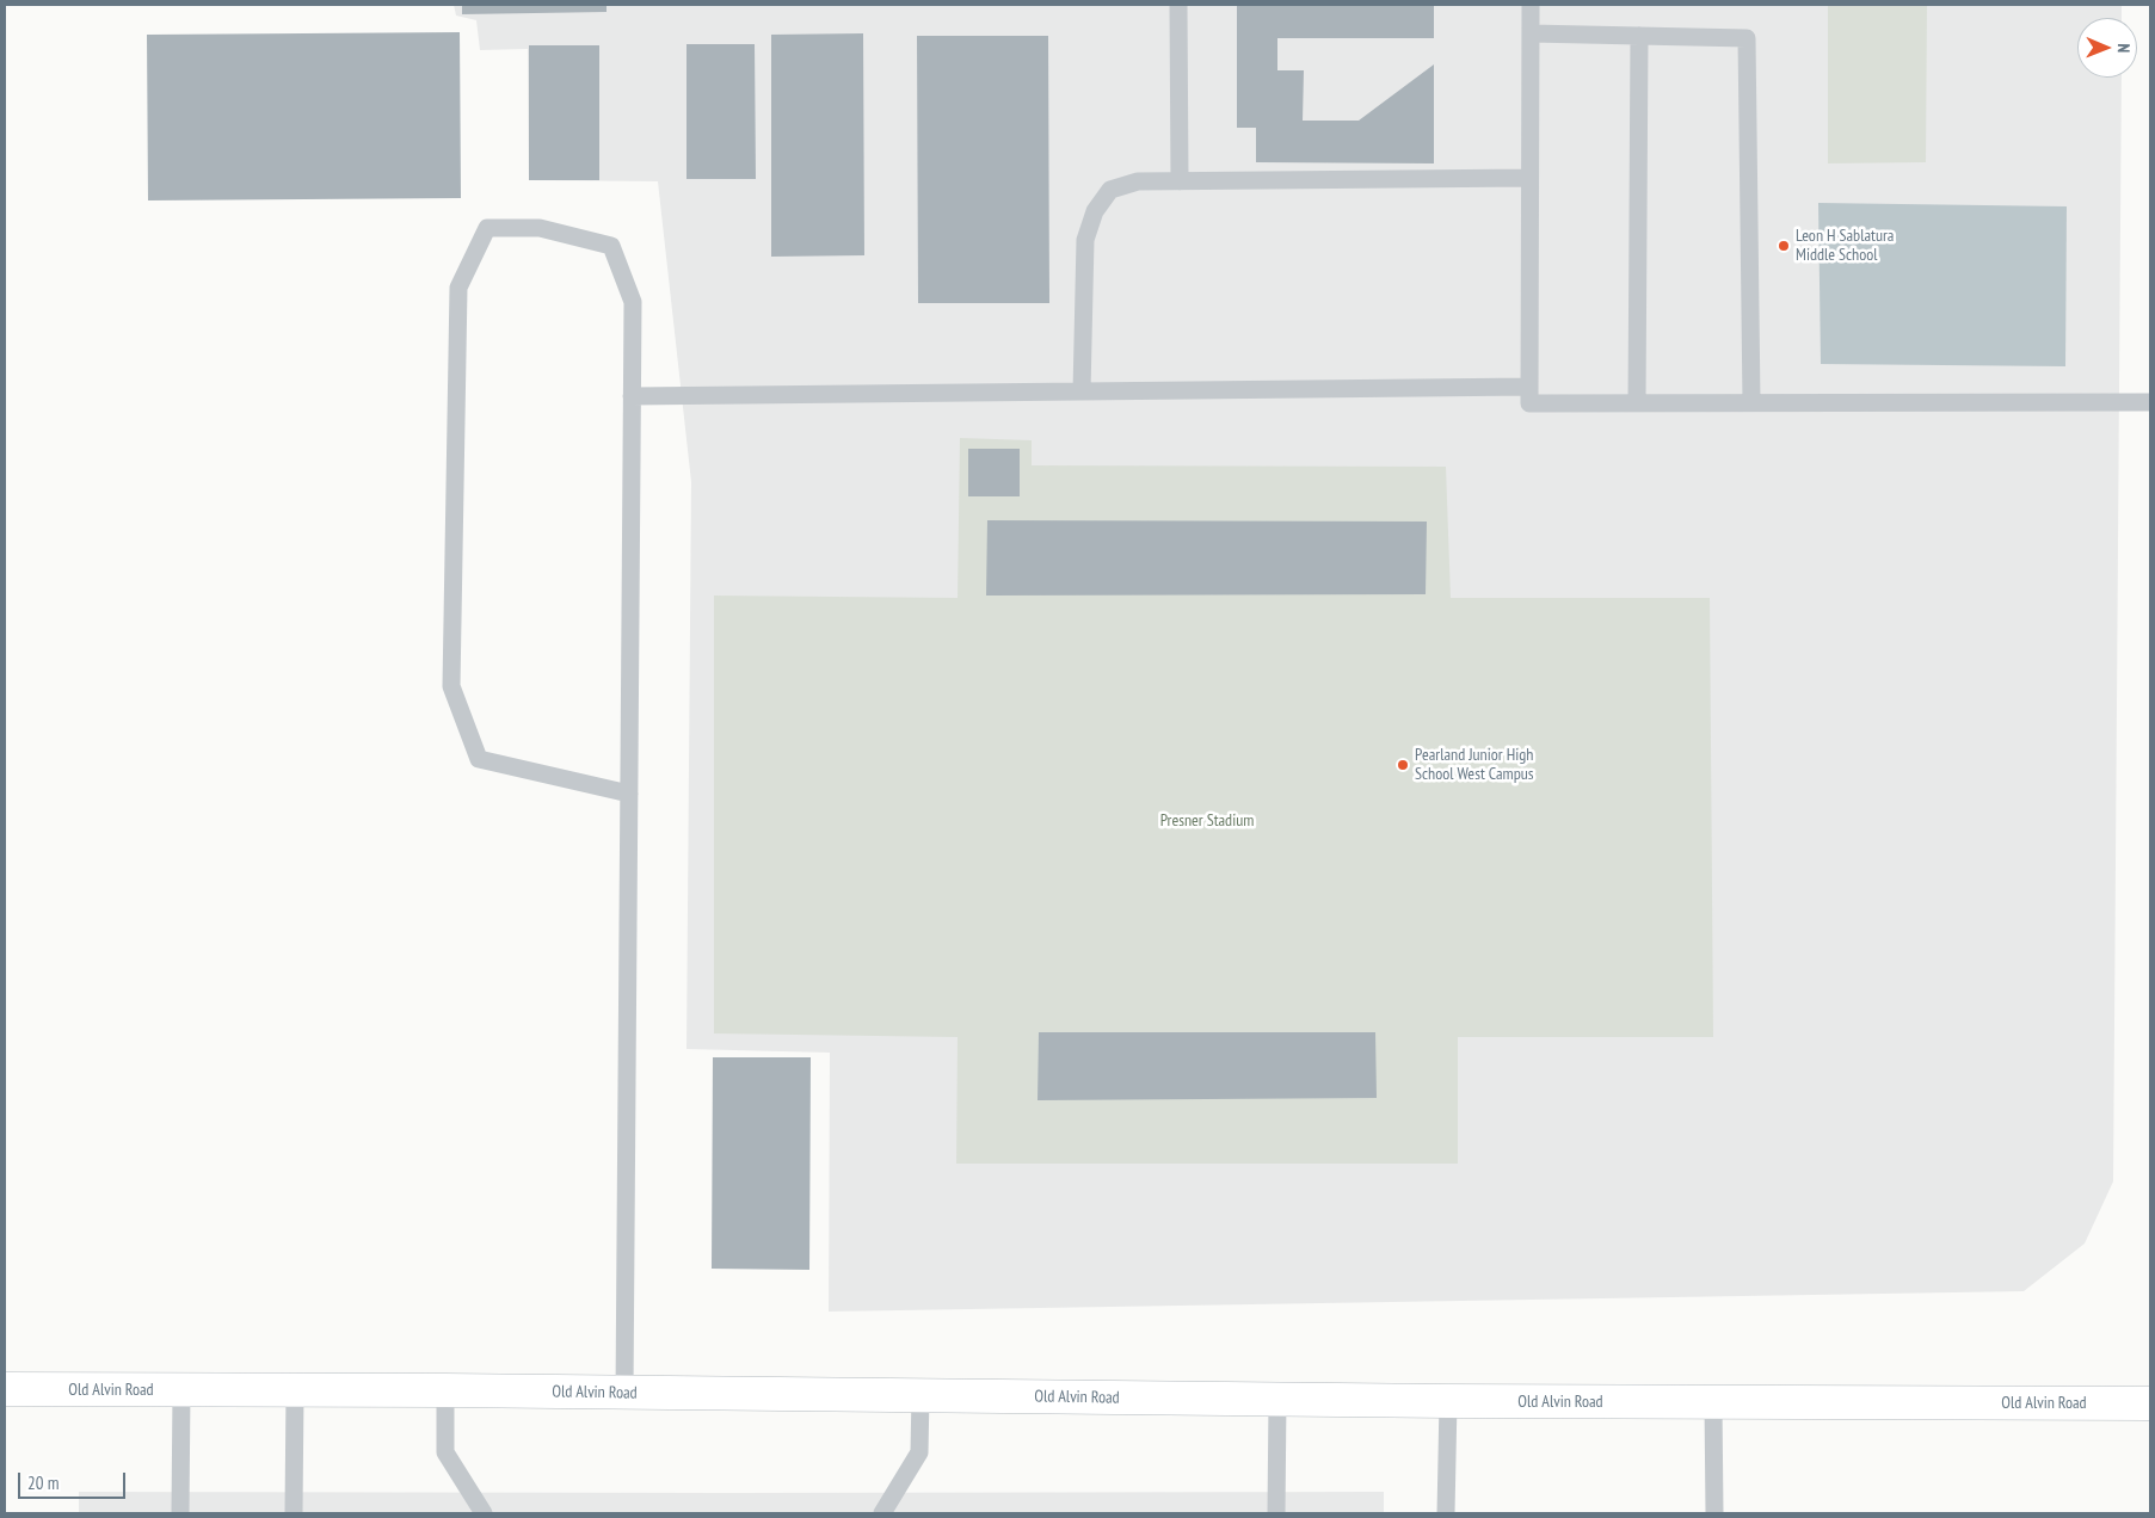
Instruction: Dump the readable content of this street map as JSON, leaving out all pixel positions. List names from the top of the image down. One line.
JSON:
{"streets":{"street":["Old Alvin Road"]},"parks":["Presner Stadium"],"places":["Leon H Sablatura Middle School","Pearland Junior High School West Campus"],"scale_bar":"20 m","north":"right"}
